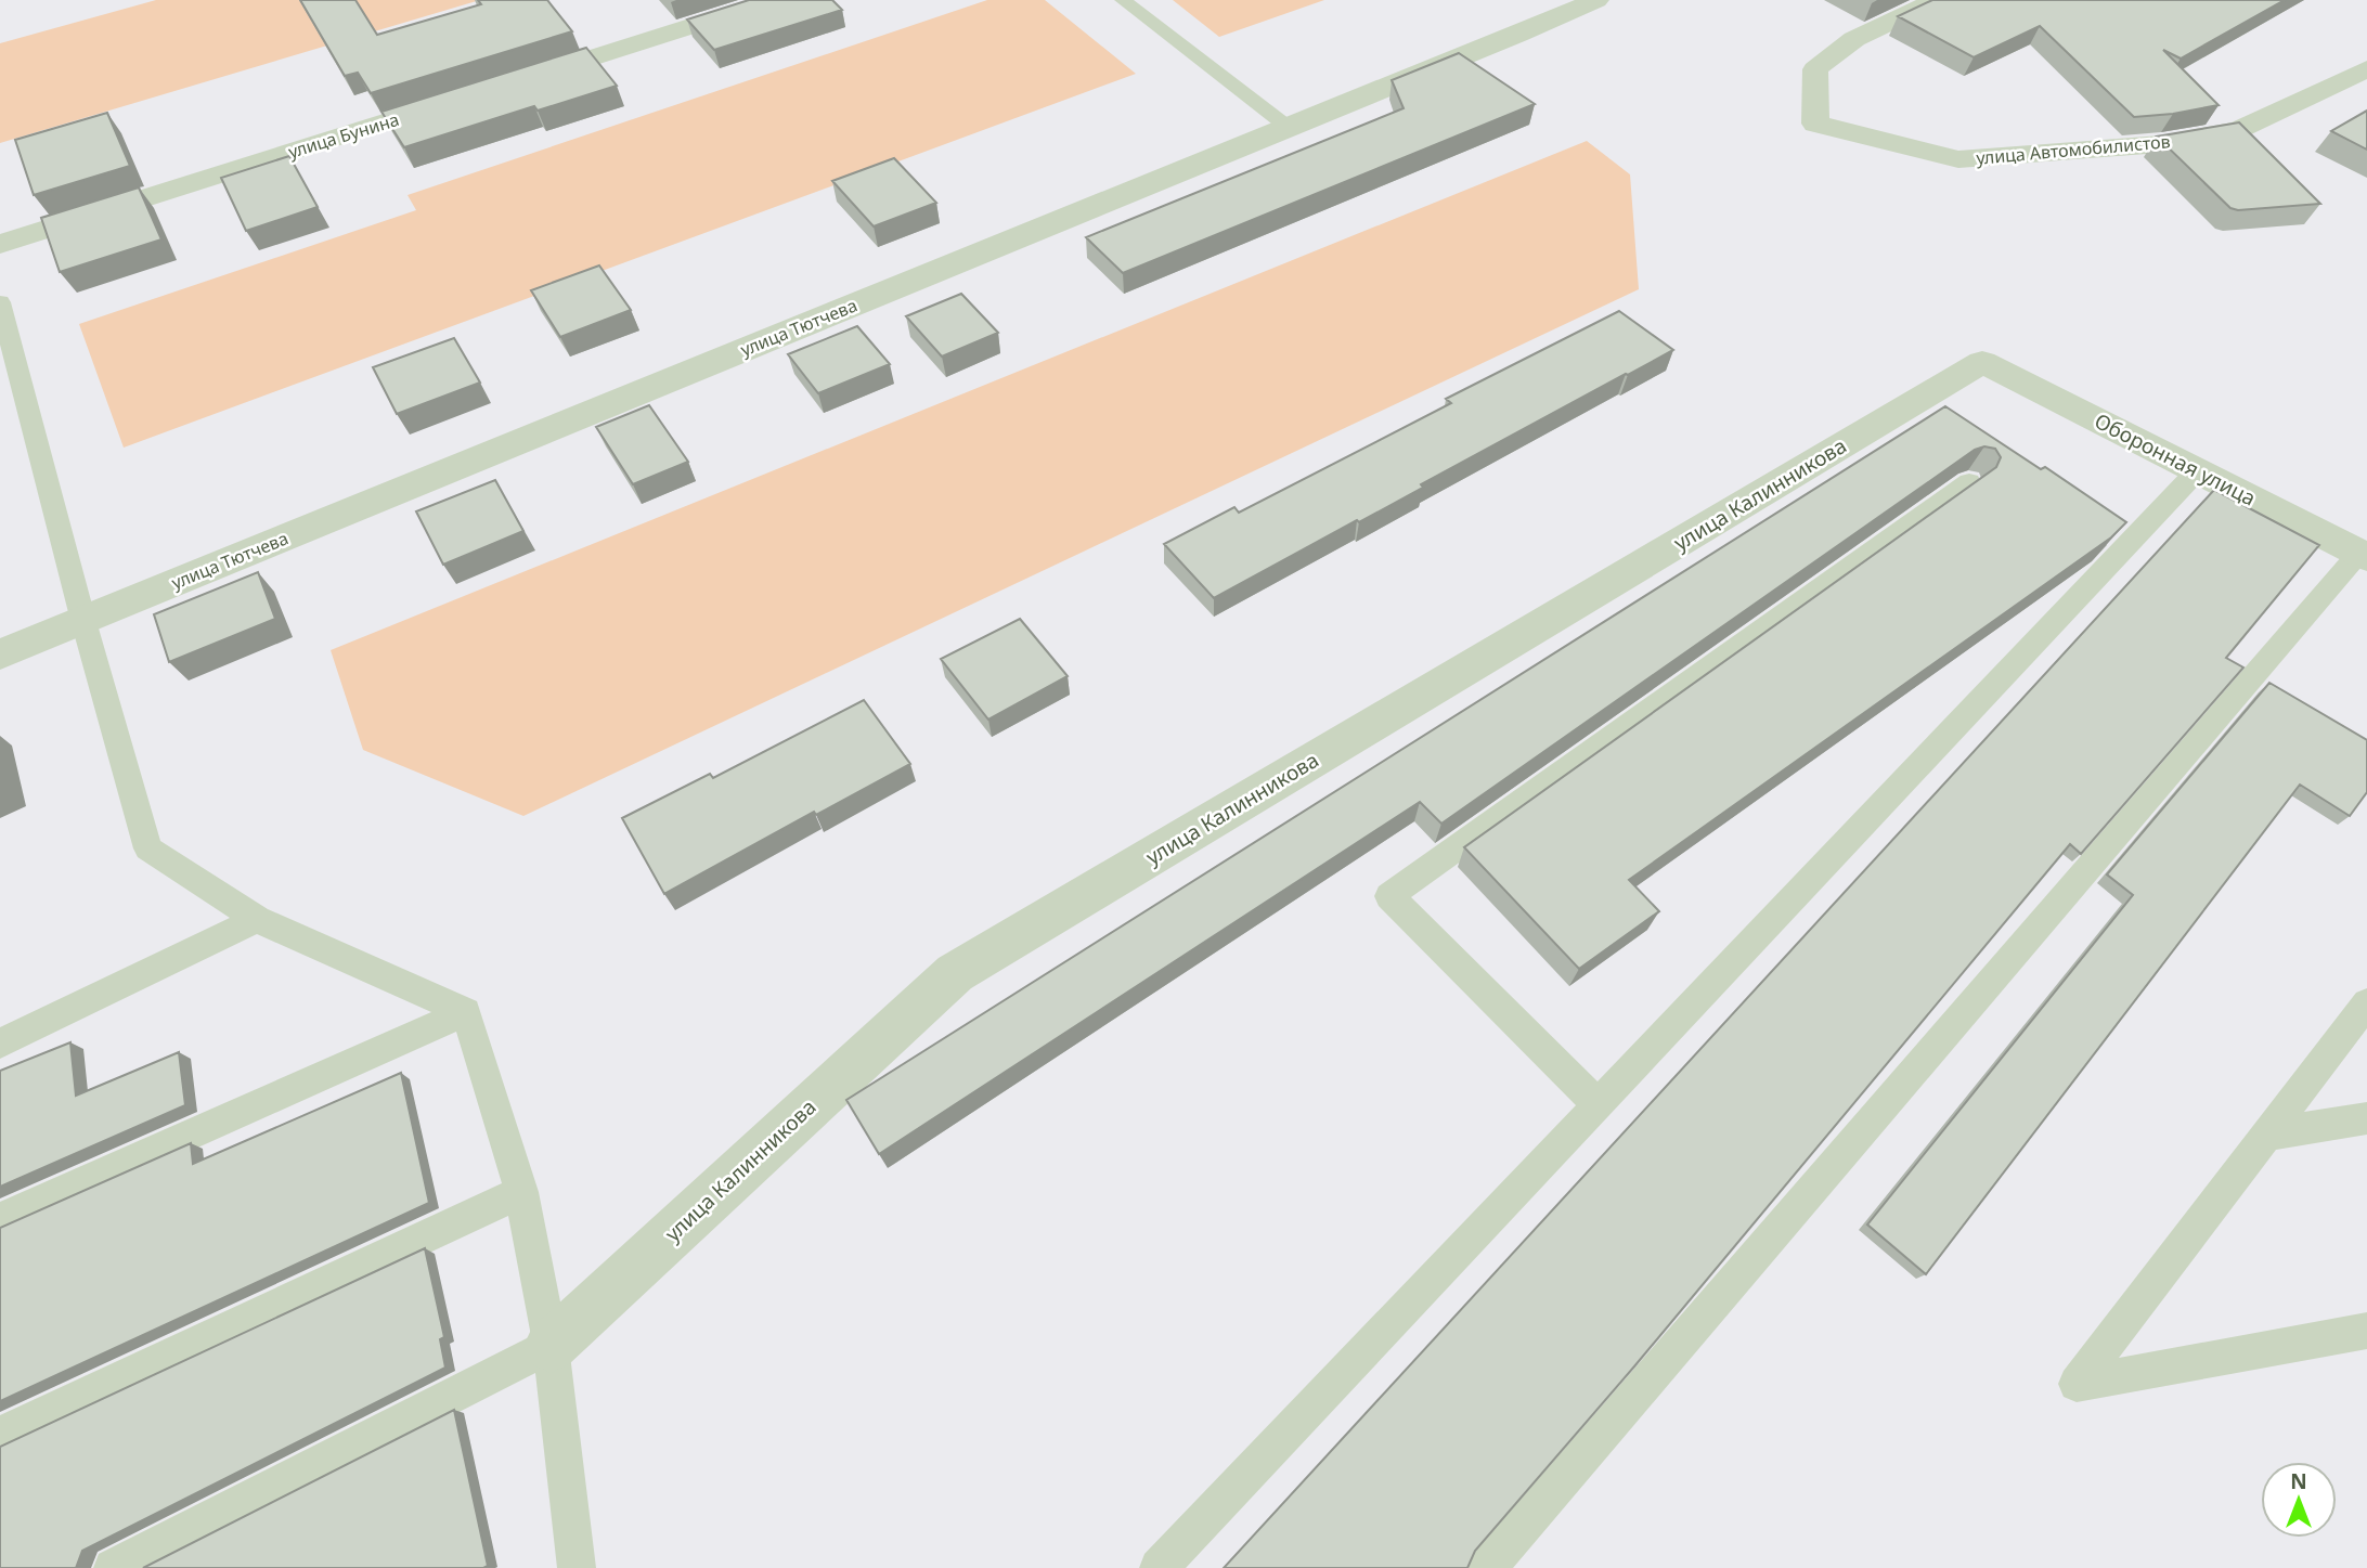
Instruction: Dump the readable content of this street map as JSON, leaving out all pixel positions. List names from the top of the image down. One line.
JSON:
{"streets":{"street":["улица Бунина","улица Автомобилистов","улица Тютчева","Оборонная улица","улица Калинникова"]},"crossings":[["Оборонная улица","улица Калинникова"]],"north":"top"}
